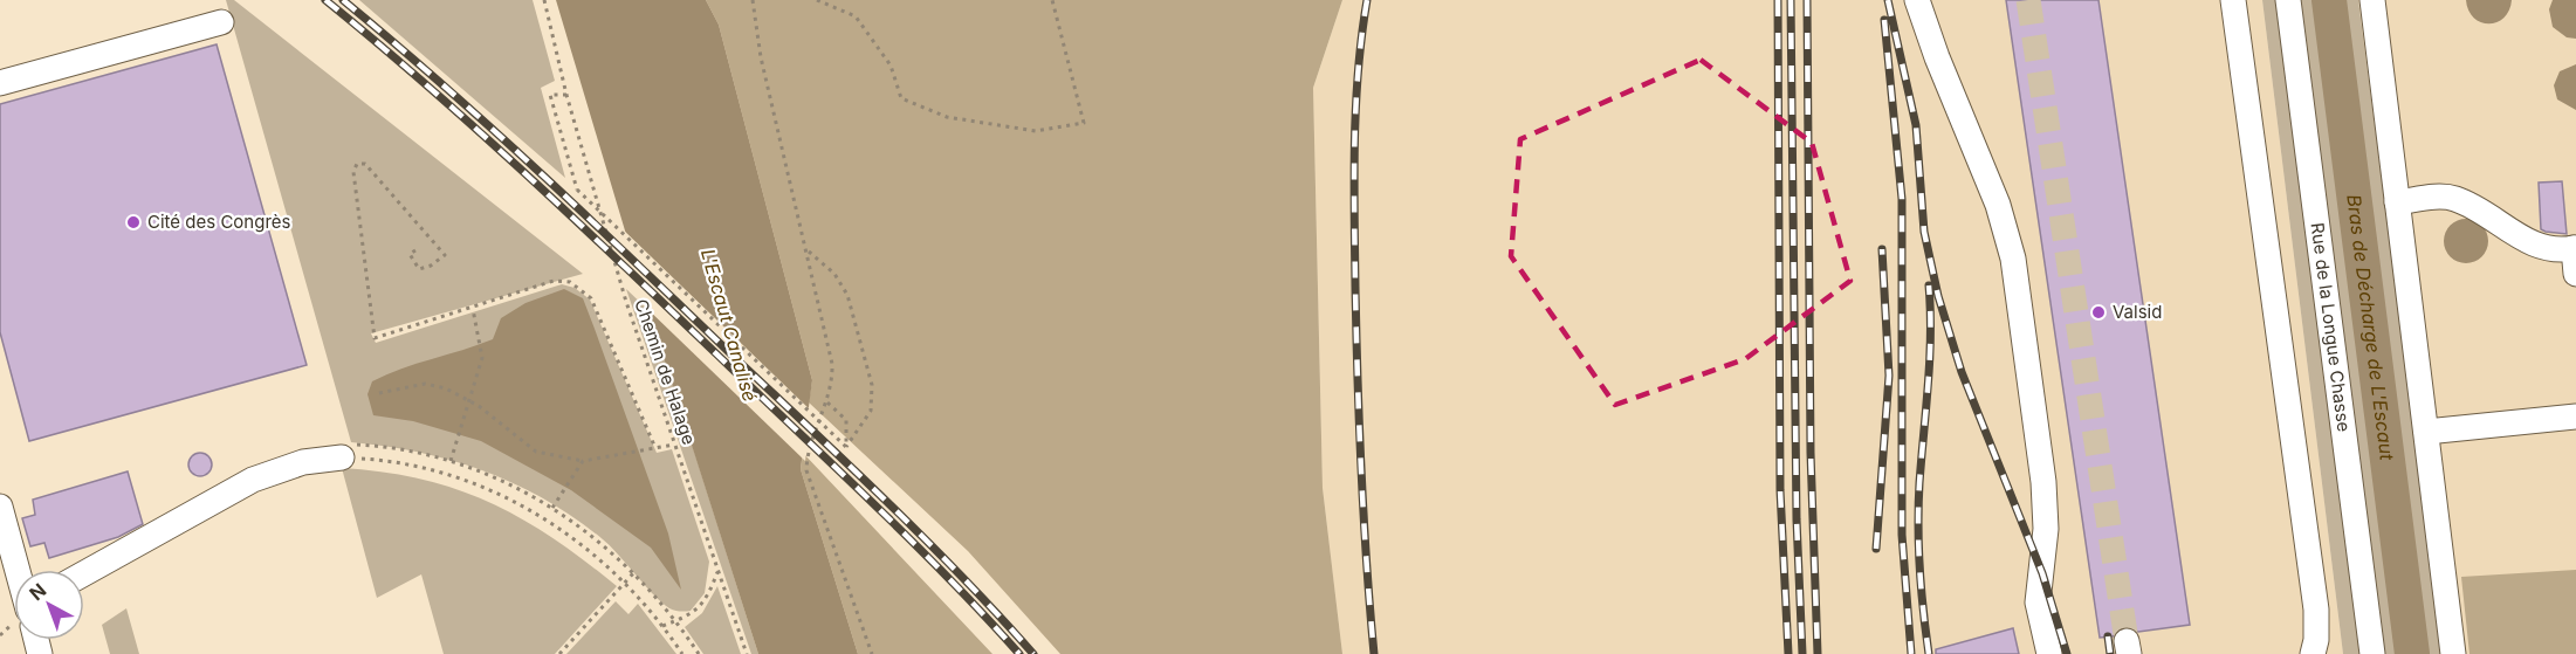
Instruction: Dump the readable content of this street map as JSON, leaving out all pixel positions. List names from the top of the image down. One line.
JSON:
{"streets":{"street":["Rue de la Longue Chasse"],"path":["Chemin de Halage"]},"water":["L'Escaut Canalisé","Bras de Décharge de L'Escaut"],"places":["Cité des Congrès","Valsid"],"north":"top left"}
